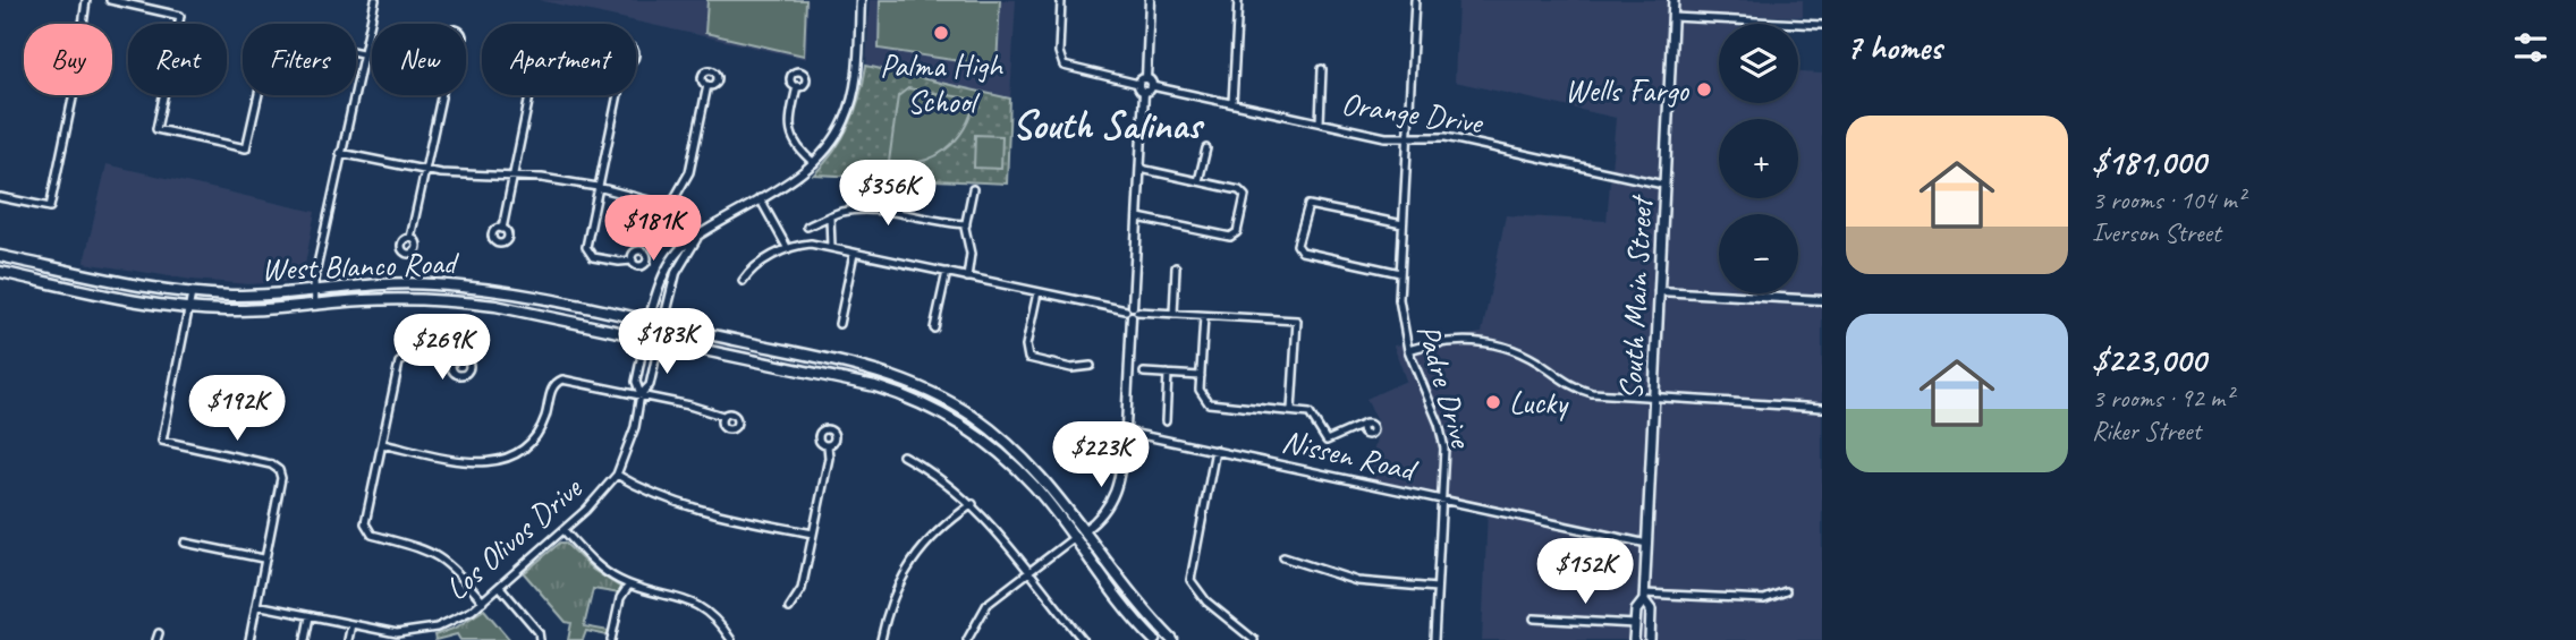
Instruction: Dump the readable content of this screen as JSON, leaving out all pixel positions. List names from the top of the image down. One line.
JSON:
{"streets":{"main road":["West Blanco Road","South Main Street"],"street":["Orange Drive","Padre Drive","Nissen Road","Los Olivos Drive"]},"crossings":[["Orange Drive","South Main Street"],["Orange Drive","Padre Drive"],["West Blanco Road","Los Olivos Drive"],["South Main Street","Nissen Road"],["Padre Drive","Nissen Road"]],"districts":["South Salinas"],"places":["Palma High School","Wells Fargo","Lucky"],"page":{"heading":"7 homes","map_buttons":["+","−"],"chip":["Buy","Rent","Filters","New","Apartment"],"list":[{"name":"$181,000","note":"3 rooms · 104 m² · Iverson Street"},{"name":"$223,000","note":"3 rooms · 92 m² · Riker Street"}],"price":["$356K","$181K","$183K","$269K","$192K","$223K","$152K"]}}
